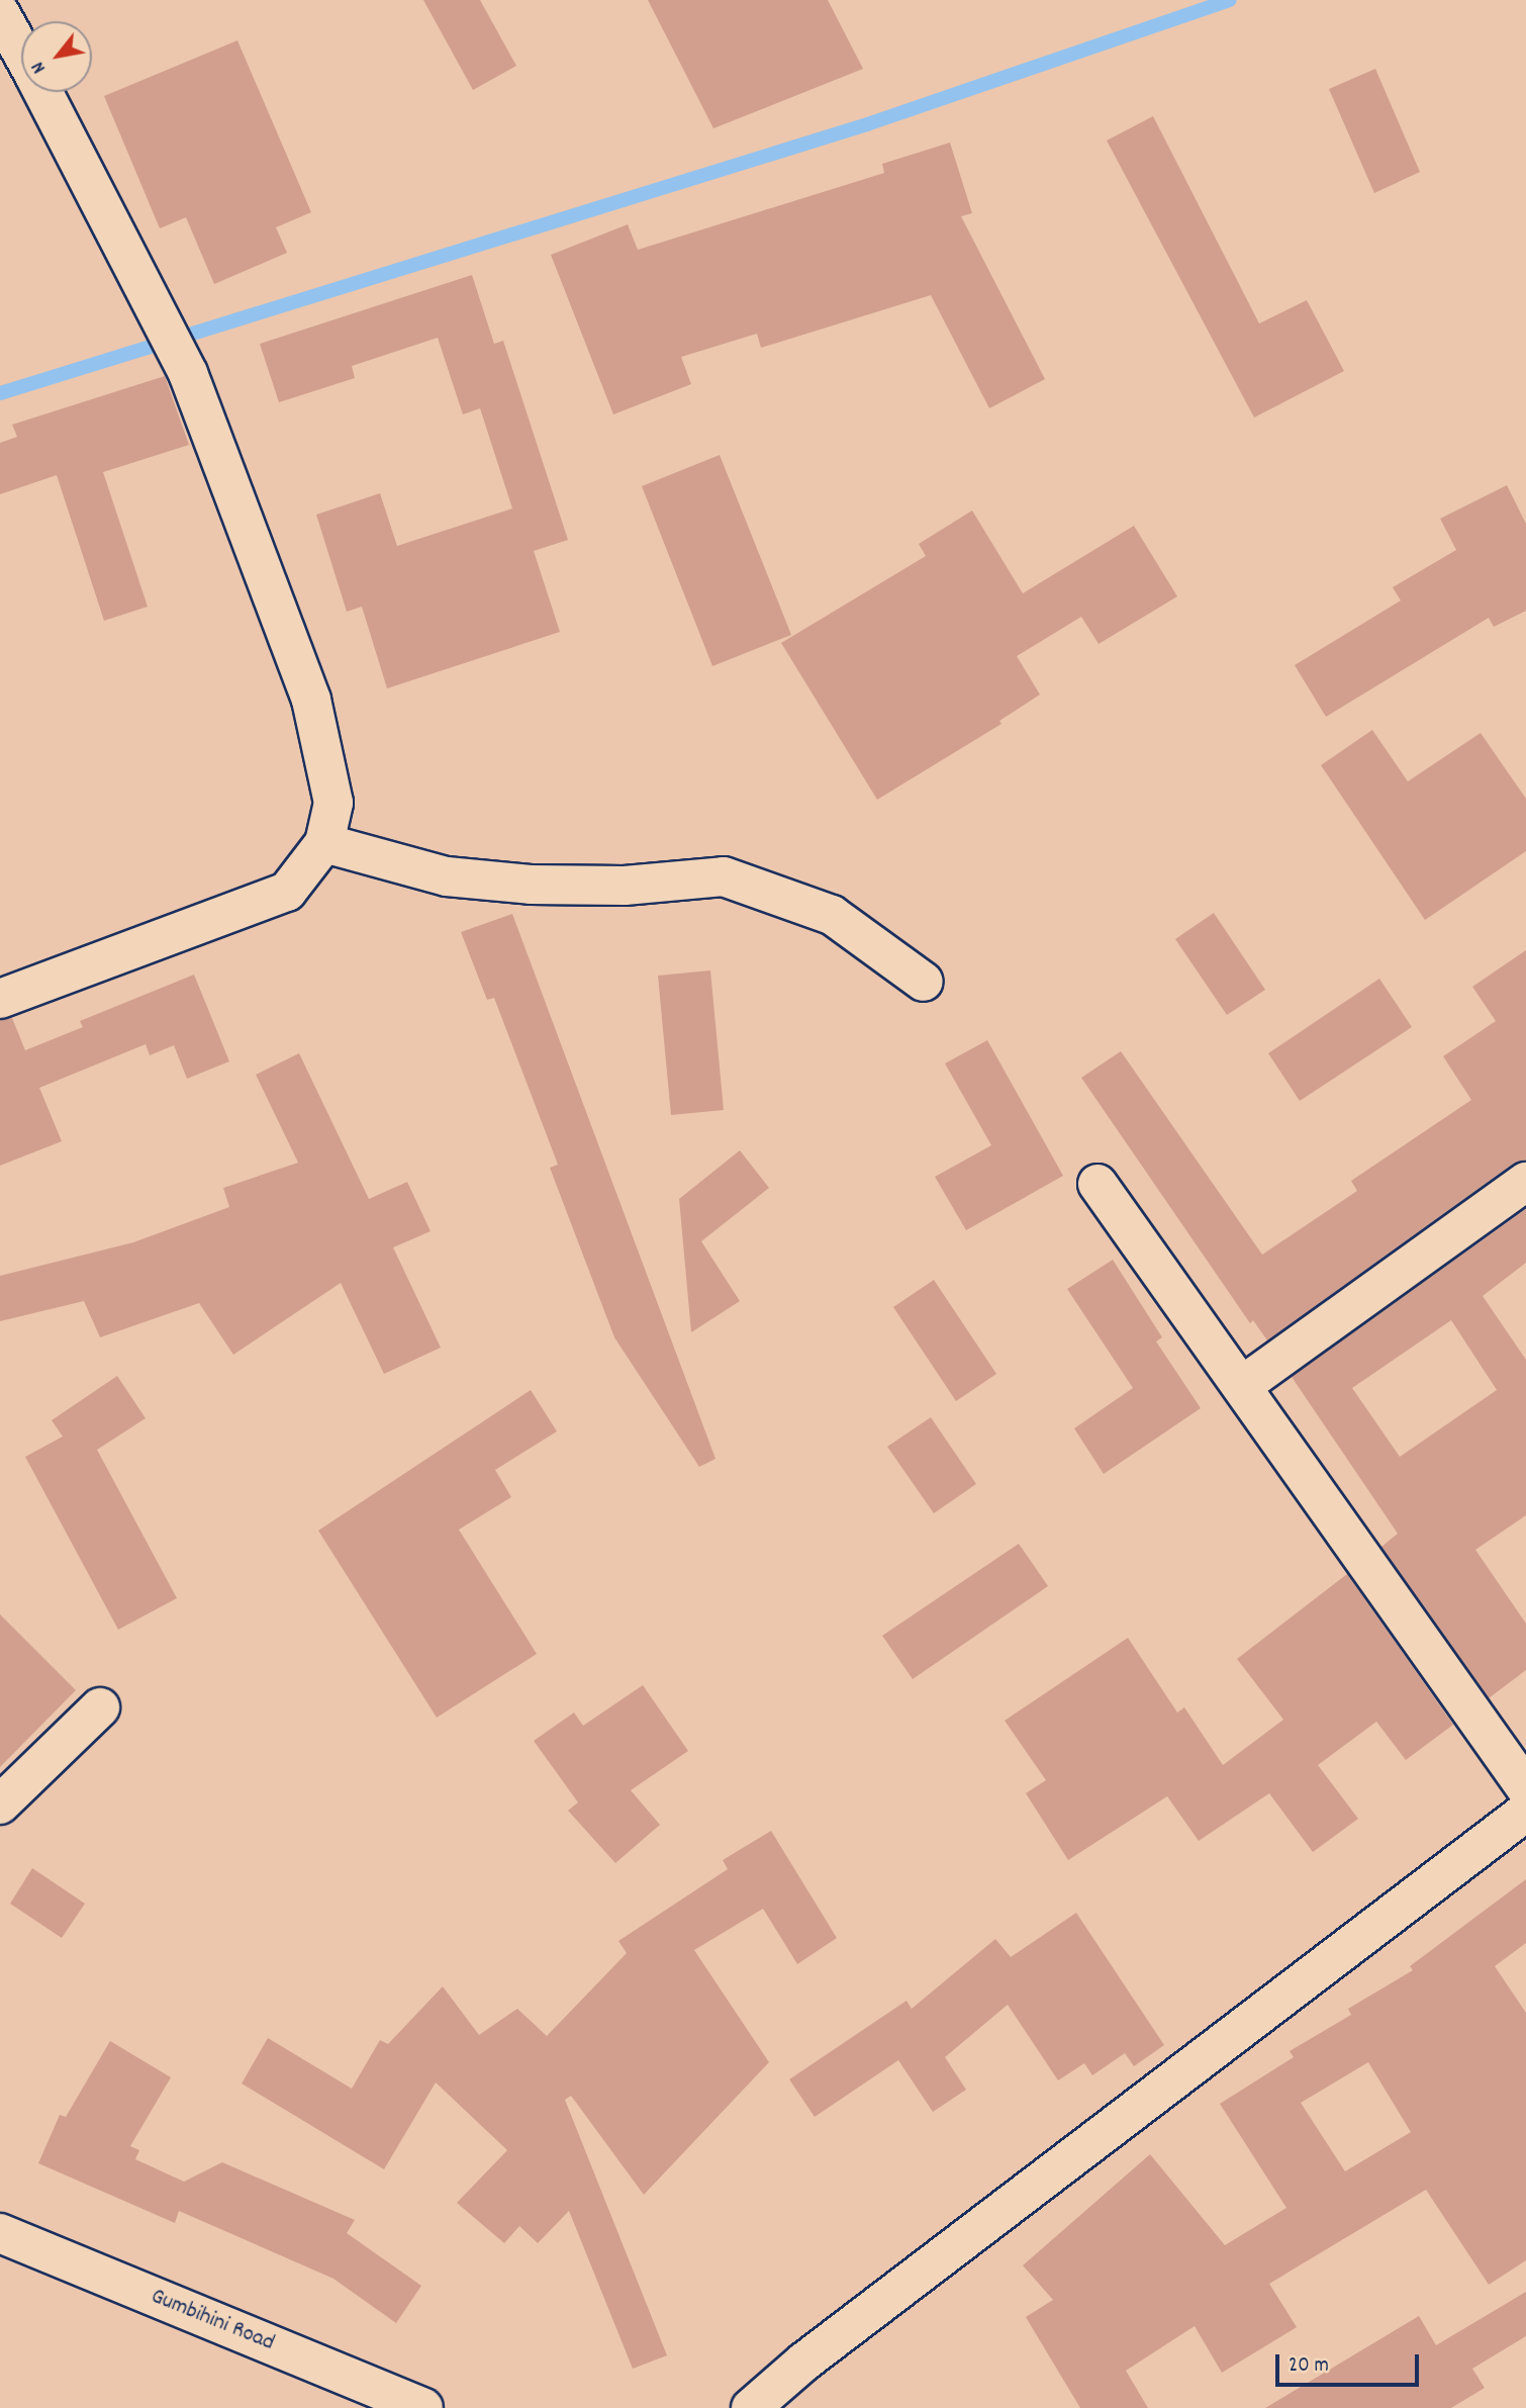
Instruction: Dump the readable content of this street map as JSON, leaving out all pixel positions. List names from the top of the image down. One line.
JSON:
{"streets":{"street":["Gumbihini Road"]},"scale_bar":"20 m","north":"bottom left"}
